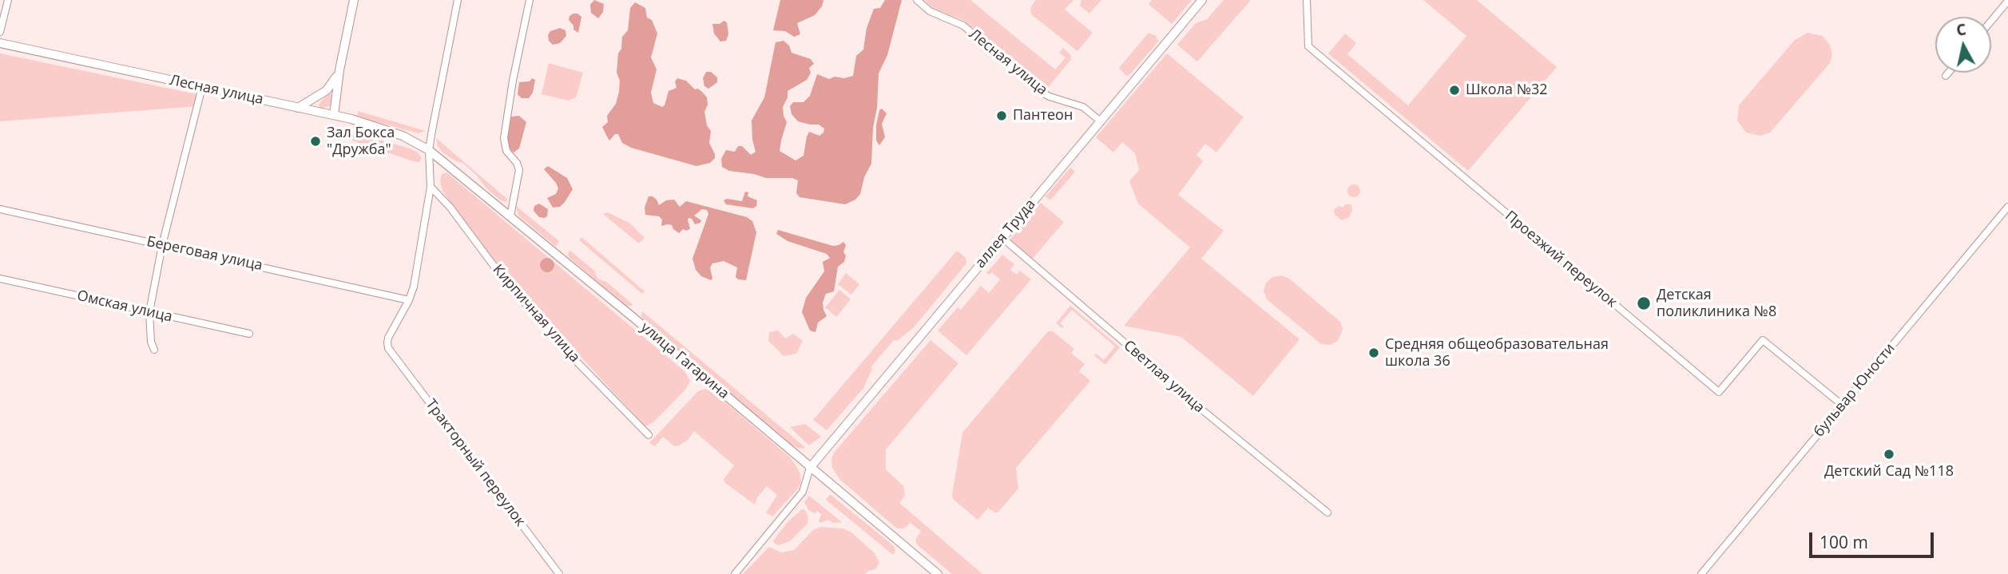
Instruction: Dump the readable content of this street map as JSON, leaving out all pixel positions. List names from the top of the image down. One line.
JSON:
{"streets":{"street":["Лесная улица","аллея Труда","Береговая улица","Проезжий переулок","Омская улица","Кирпичная улица","улица Гагарина","Светлая улица","бульвар Юности","Тракторный переулок"]},"crossings":[["Лесная улица","аллея Труда"],["Лесная улица","улица Гагарина"],["аллея Труда","улица Гагарина"],["аллея Труда","Светлая улица"],["Береговая улица","Тракторный переулок"],["Проезжий переулок","бульвар Юности"]],"places":["Школа №32","Пантеон","Зал Бокса \"Дружба\"","Детская поликлиника №8","Средняя общеобразовательная школа 36","Детский Сад №118"],"scale_bar":"100 m","north":"top"}
